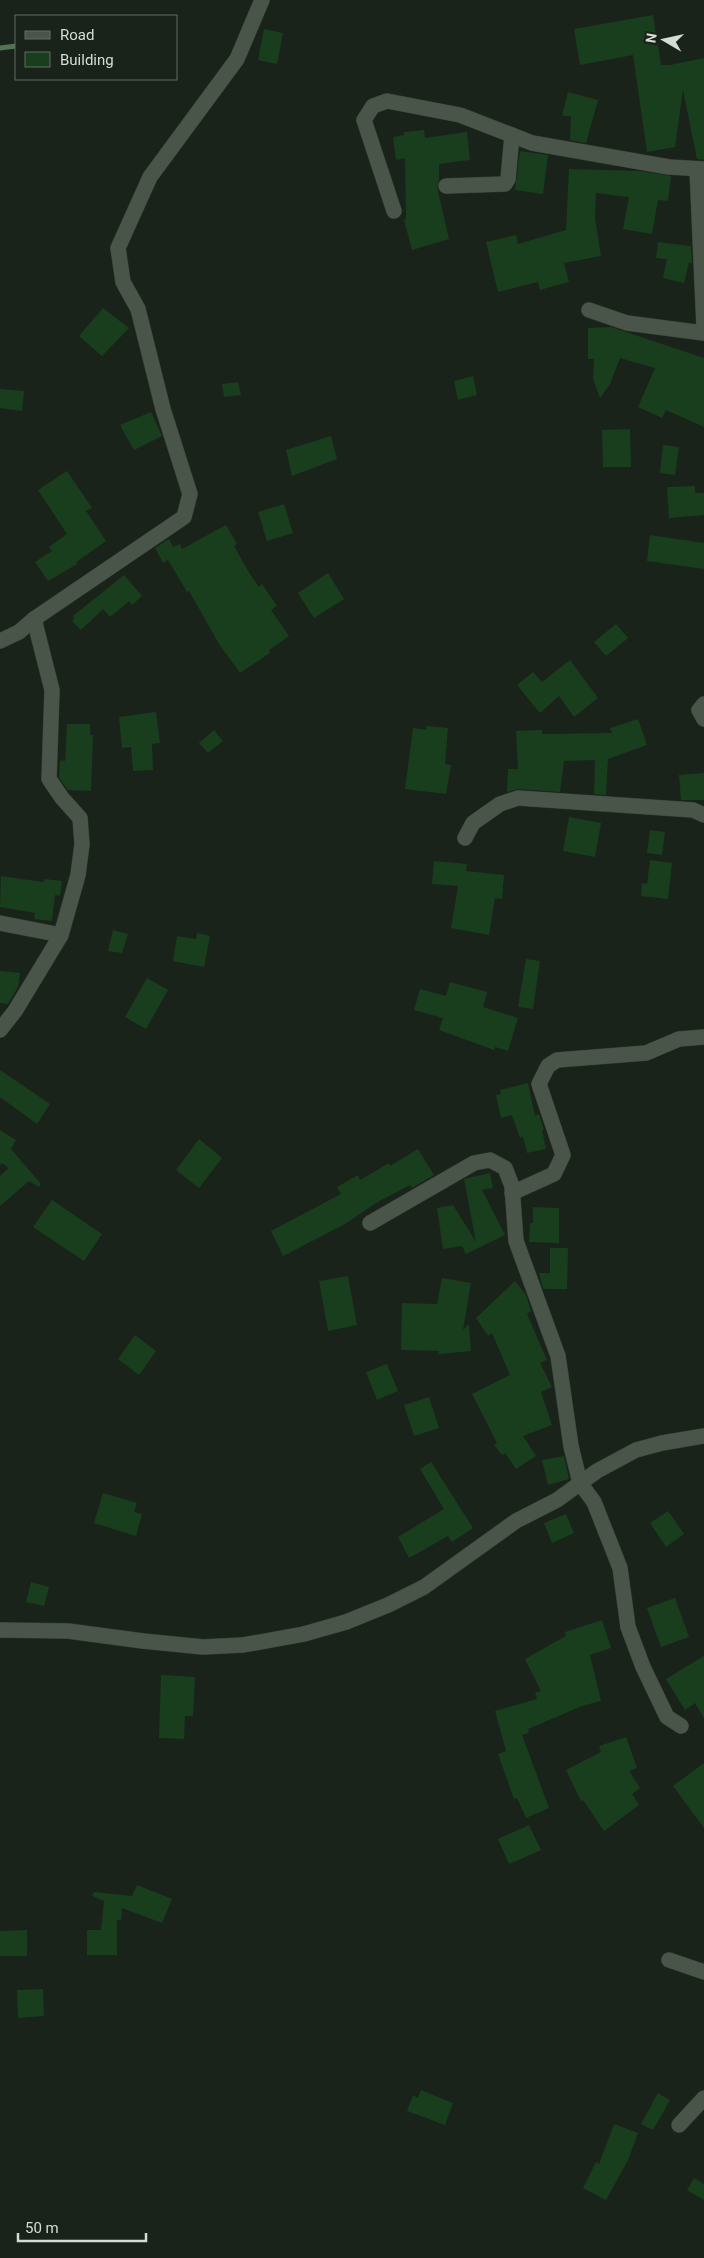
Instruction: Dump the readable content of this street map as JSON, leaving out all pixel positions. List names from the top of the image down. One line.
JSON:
{"legend":["Road","Building"],"scale_bar":"50 m","north":"left"}
